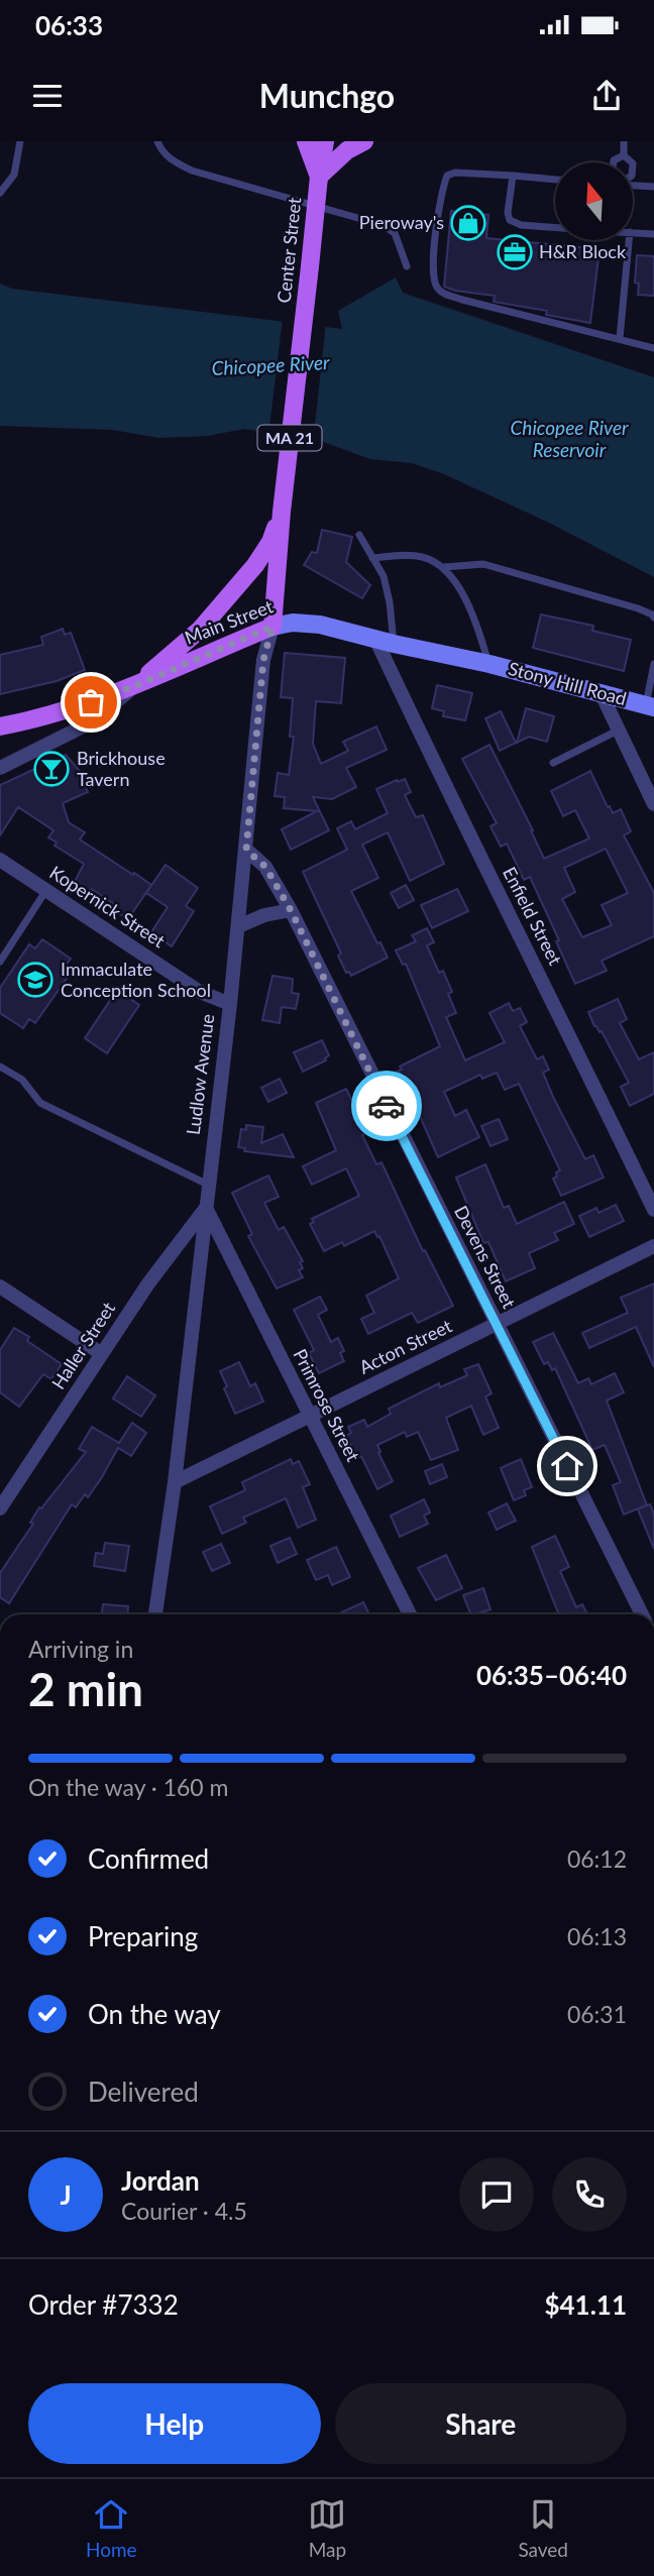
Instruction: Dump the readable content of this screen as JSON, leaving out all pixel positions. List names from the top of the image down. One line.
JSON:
{"streets":{"main road":["Center Street","MA 21","Main Street","Stony Hill Road","Ludlow Avenue"],"street":["Kopernick Street","Enfield Street","Devens Street","Haller Street","Acton Street","Primrose Street"]},"crossings":[["Center Street","Ludlow Avenue"],["Main Street","Stony Hill Road"],["Main Street","Enfield Street"],["Main Street","Ludlow Avenue"],["Kopernick Street","Ludlow Avenue"],["Ludlow Avenue","Devens Street"],["Ludlow Avenue","Haller Street"],["Ludlow Avenue","Acton Street"],["Ludlow Avenue","Primrose Street"],["Devens Street","Acton Street"],["Haller Street","Primrose Street"],["Acton Street","Primrose Street"]],"water":["Chicopee River","Chicopee River Reservoir"],"places":{"shop":["Pieroway's"],"office":["H&R Block"],"bar":["Brickhouse Tavern"],"school or university":["Immaculate Conception School"]},"north":"top","page":{"status":"06:33","header":"Munchgo","heading":["2 min","Arriving in","06:35–06:40"],"panel":["Jordan","Courier · 4.5","Order #7332","$41.11"],"bar":"On the way · 160 m","list":[["Confirmed","06:12"],["Preparing","06:13"],["On the way","06:31"],"Delivered"],"round":"J","buttons":["Help","Share"],"tabs":["Home","Map","Saved"]}}
